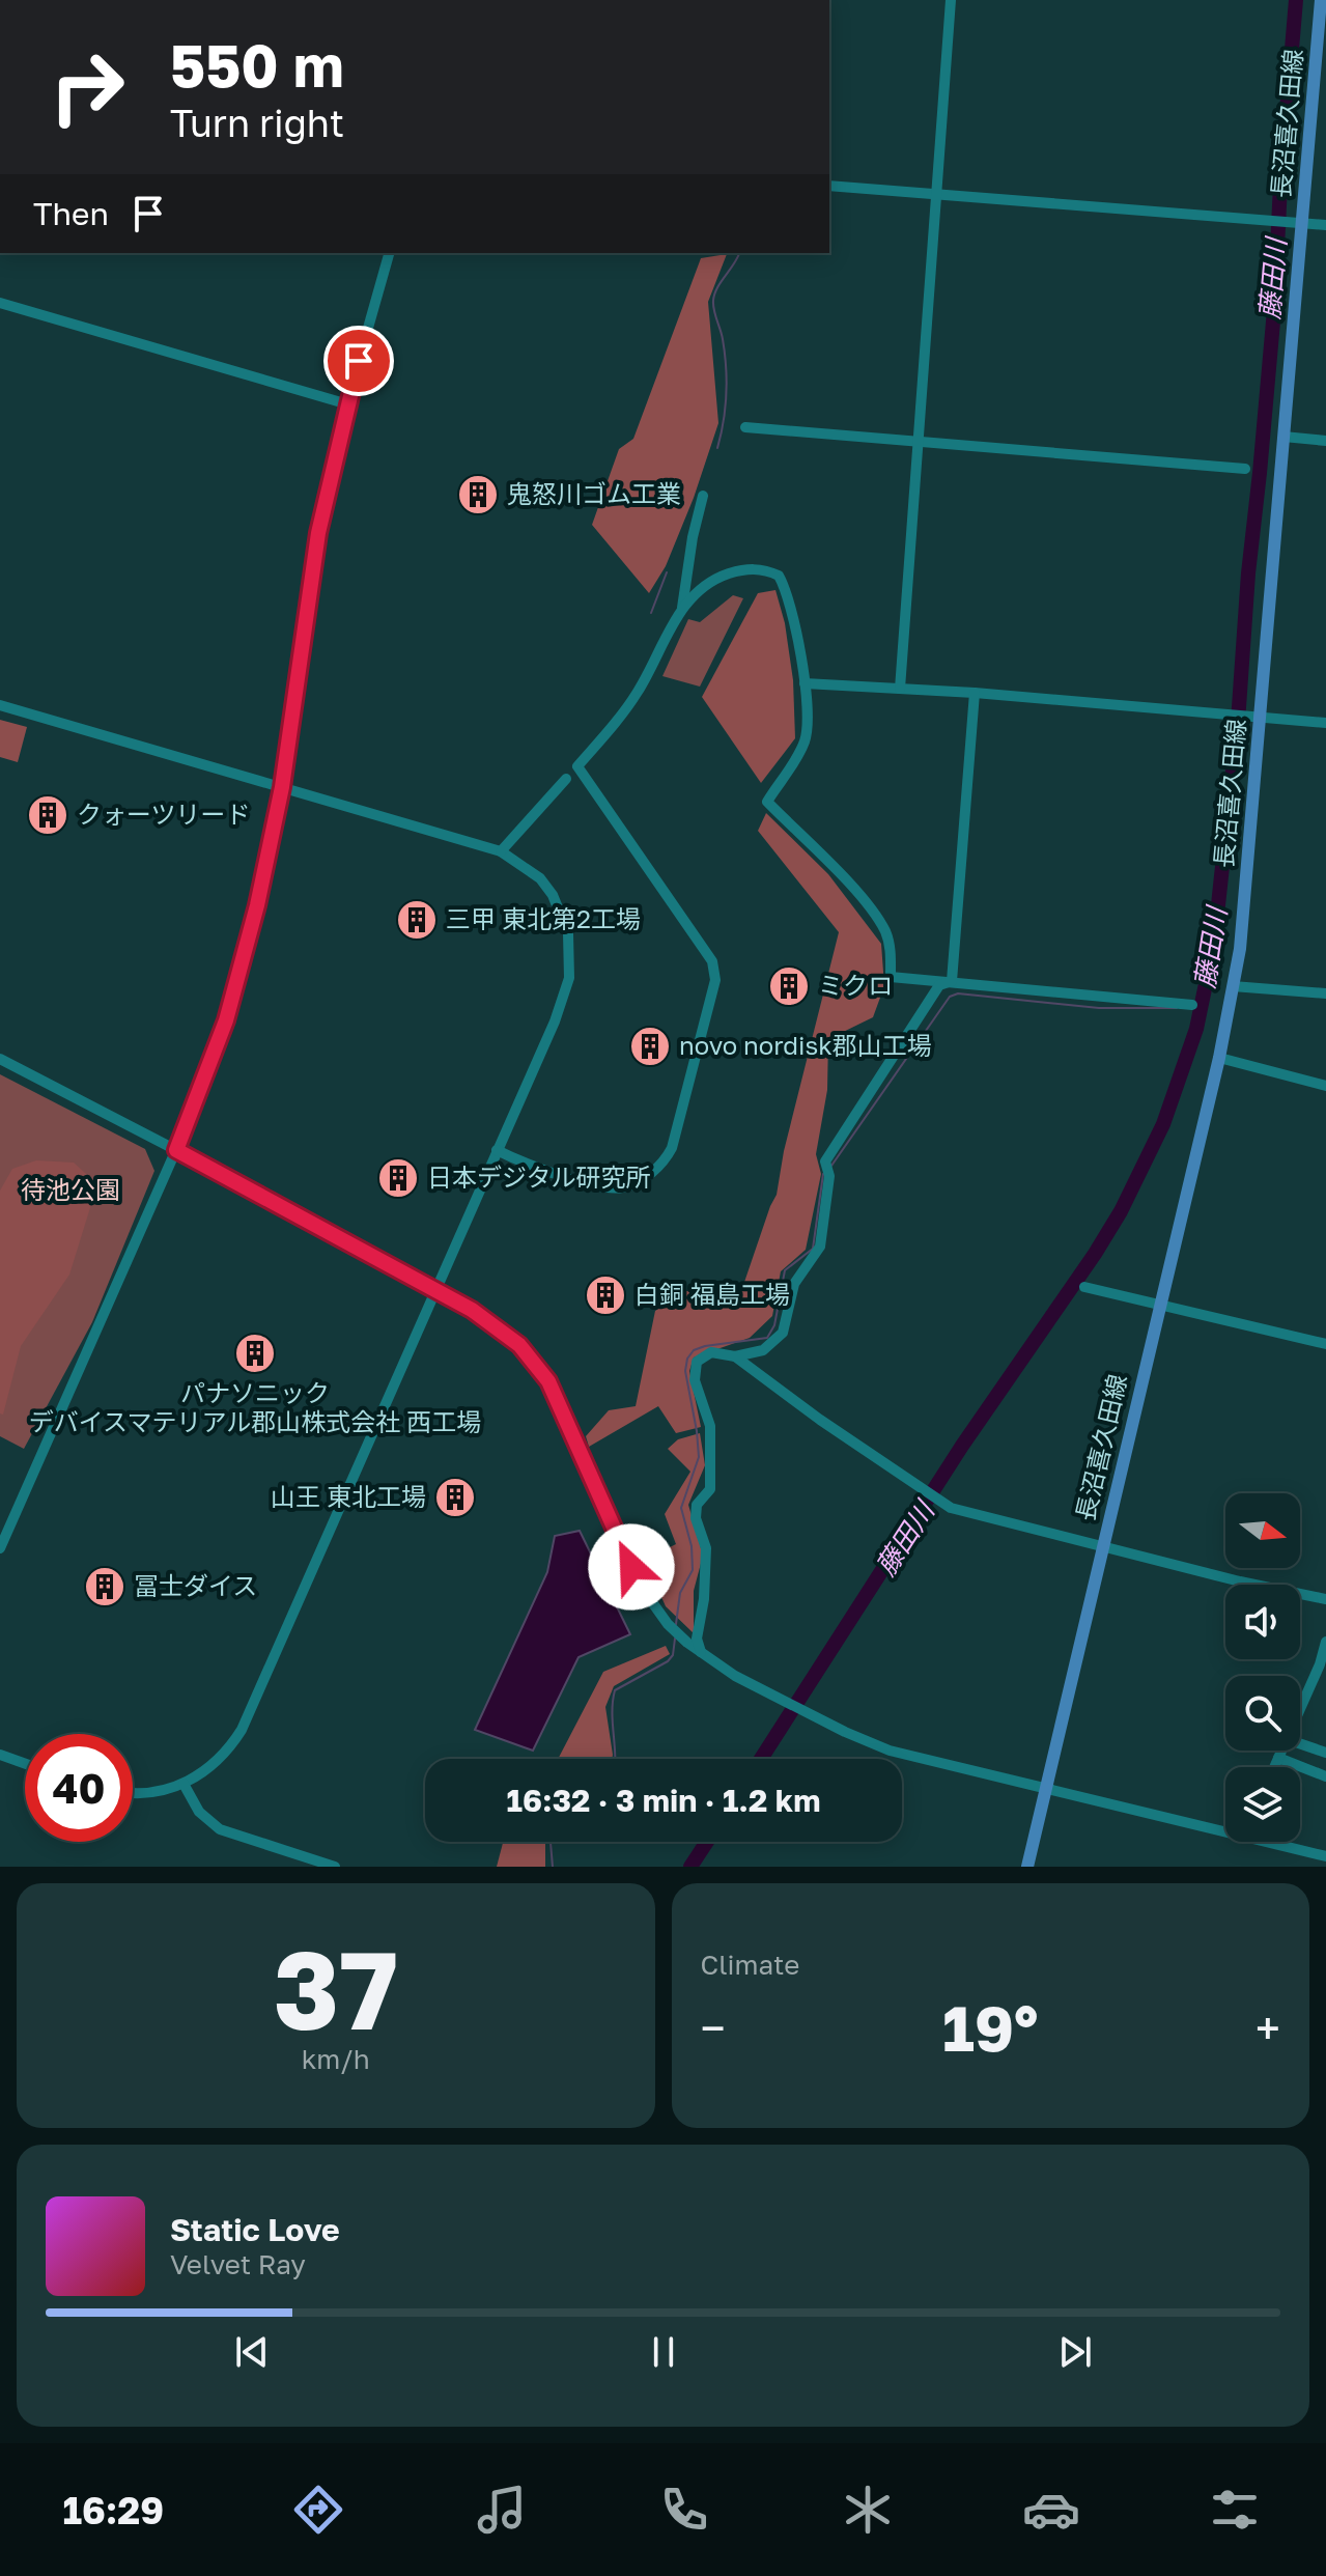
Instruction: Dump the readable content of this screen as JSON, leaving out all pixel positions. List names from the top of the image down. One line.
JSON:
{"streets":{"main road":["長沼喜久田線"]},"water":["藤田川"],"parks":["待池公園"],"places":{"building":["鬼怒川ゴム工業","クォーツリード","三甲 東北第2工場","ミクロ","novo nordisk郡山工場","日本デジタル研究所","白銅 福島工場","パナソニック デバイスマテリアル郡山株式会社 西工場","山王 東北工場","冨士ダイス"]},"north":"right","page":{"turn":["550 m","Turn right"],"then":"Then","limit":"40","trip":"16:32 · 3 min · 1.2 km","tile":[["37","km/h"],"Climate"],"heat":["−","19°","+"],"song":["Static Love","Velvet Ray"],"tabs":"16:29"}}
